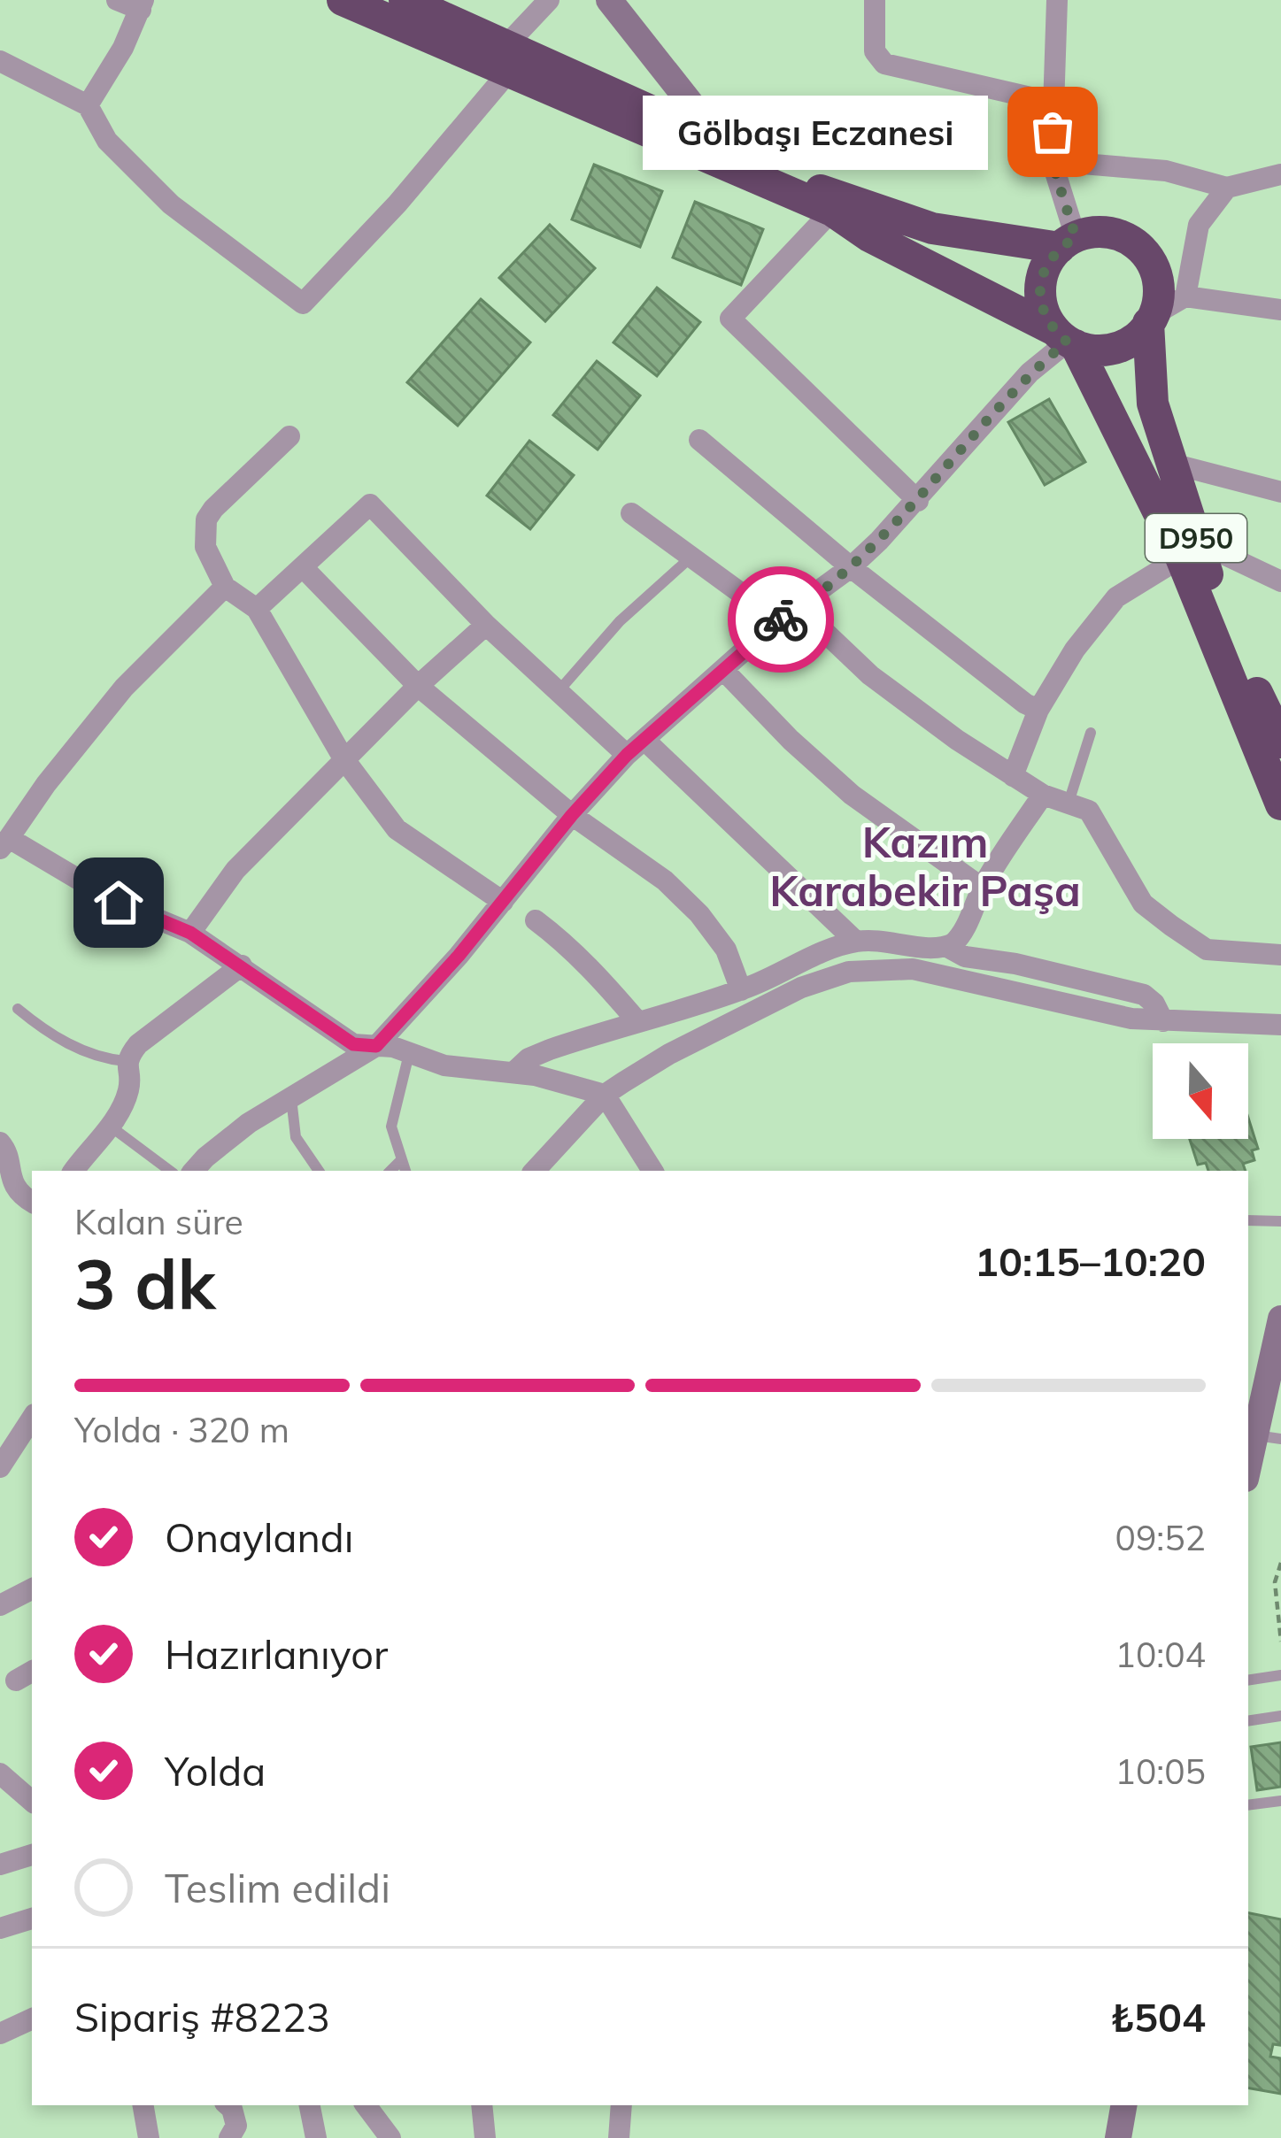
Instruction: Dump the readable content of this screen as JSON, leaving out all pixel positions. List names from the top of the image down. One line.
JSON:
{"streets":{"highway":["D950"]},"districts":["Kazım Karabekir Paşa"],"places":["Gölbaşı Eczanesi"],"north":"bottom","page":{"bubble":"Gölbaşı Eczanesi","heading":["3 dk","Kalan süre","10:15–10:20"],"panel":["Sipariş #8223","₺504"],"bar":"Yolda · 320 m","list":[["Onaylandı","09:52"],["Hazırlanıyor","10:04"],["Yolda","10:05"],"Teslim edildi"]}}
